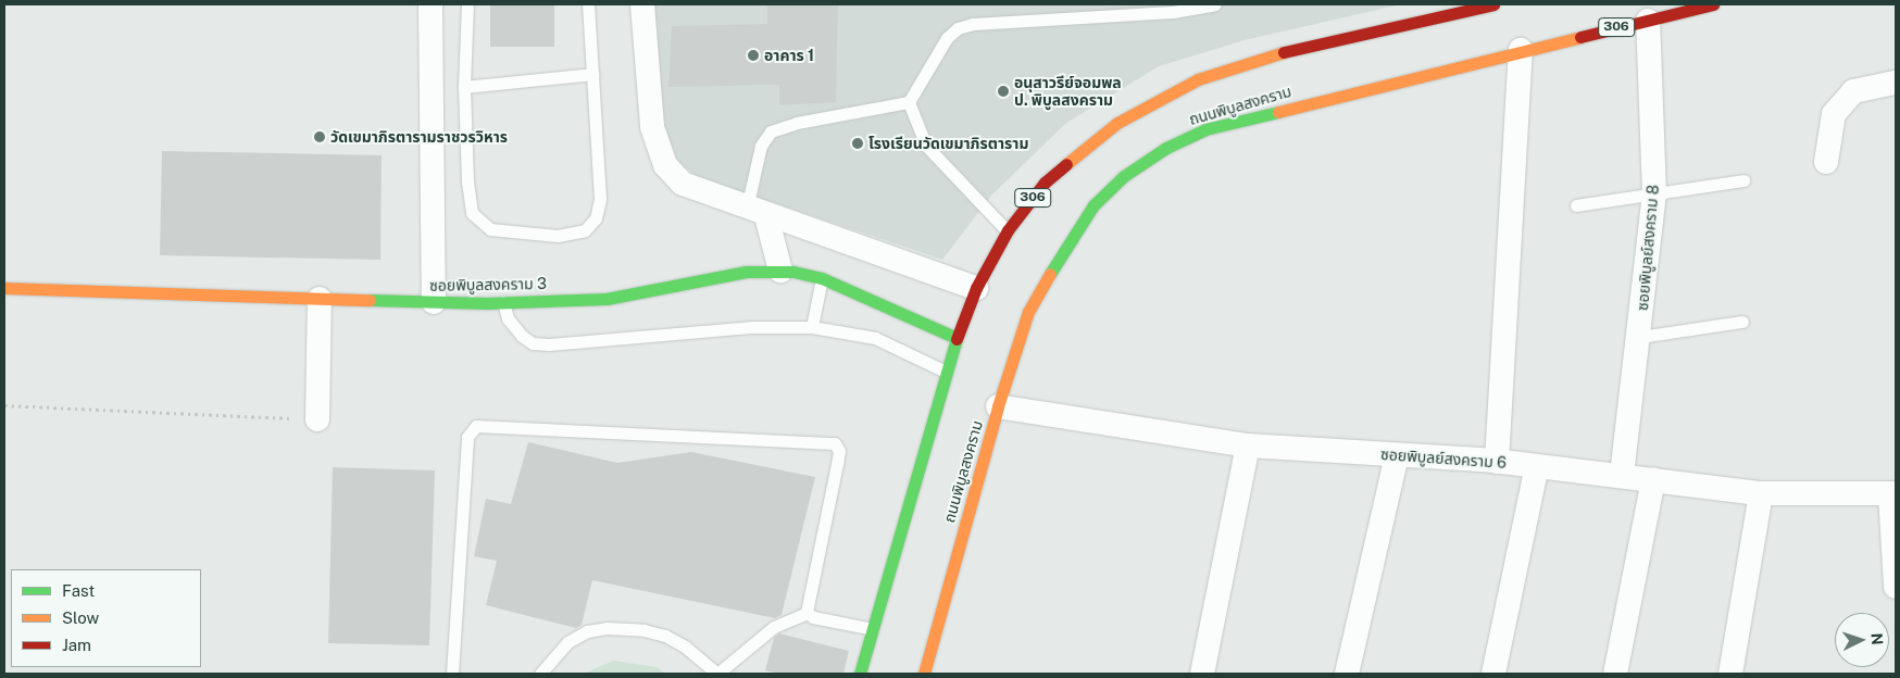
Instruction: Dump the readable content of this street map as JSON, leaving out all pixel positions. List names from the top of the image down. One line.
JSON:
{"streets":{"main road":["306","ถนนพิบูลสงคราม","ซอยพิบูลสงคราม 3"],"street":["ซอยพิบูลย์สงคราม 8","ซอยพิบูลย์สงคราม 6"]},"crossings":[["306","ซอยพิบูลสงคราม 3"],["ถนนพิบูลสงคราม","ซอยพิบูลย์สงคราม 8"],["ถนนพิบูลสงคราม","ซอยพิบูลย์สงคราม 6"],["ซอยพิบูลย์สงคราม 8","ซอยพิบูลย์สงคราม 6"]],"places":["อาคาร 1","อนุสาวรีย์จอมพล ป. พิบูลสงคราม","วัดเขมาภิรตารามราชวรวิหาร","โรงเรียนวัดเขมาภิรตาราม"],"legend":["Fast","Slow","Jam"],"north":"right"}
